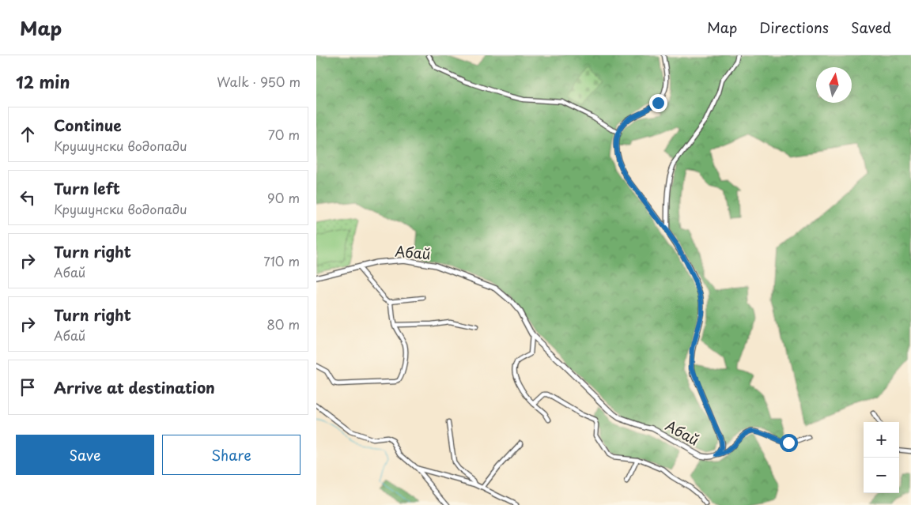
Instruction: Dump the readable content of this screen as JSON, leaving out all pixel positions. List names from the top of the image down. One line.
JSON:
{"streets":{"street":["Абай"]},"north":"top","page":{"header":"Map","nav":["Map","Directions","Saved"],"heading":["12 min","Walk · 950 m"],"list":[["Continue","Крушунски водопади","70 m"],["Turn left","Крушунски водопади","90 m"],["Turn right","Абай","710 m"],["Turn right","Абай","80 m"],"Arrive at destination"],"map_buttons":["+","−"],"buttons":["Save","Share"]}}
